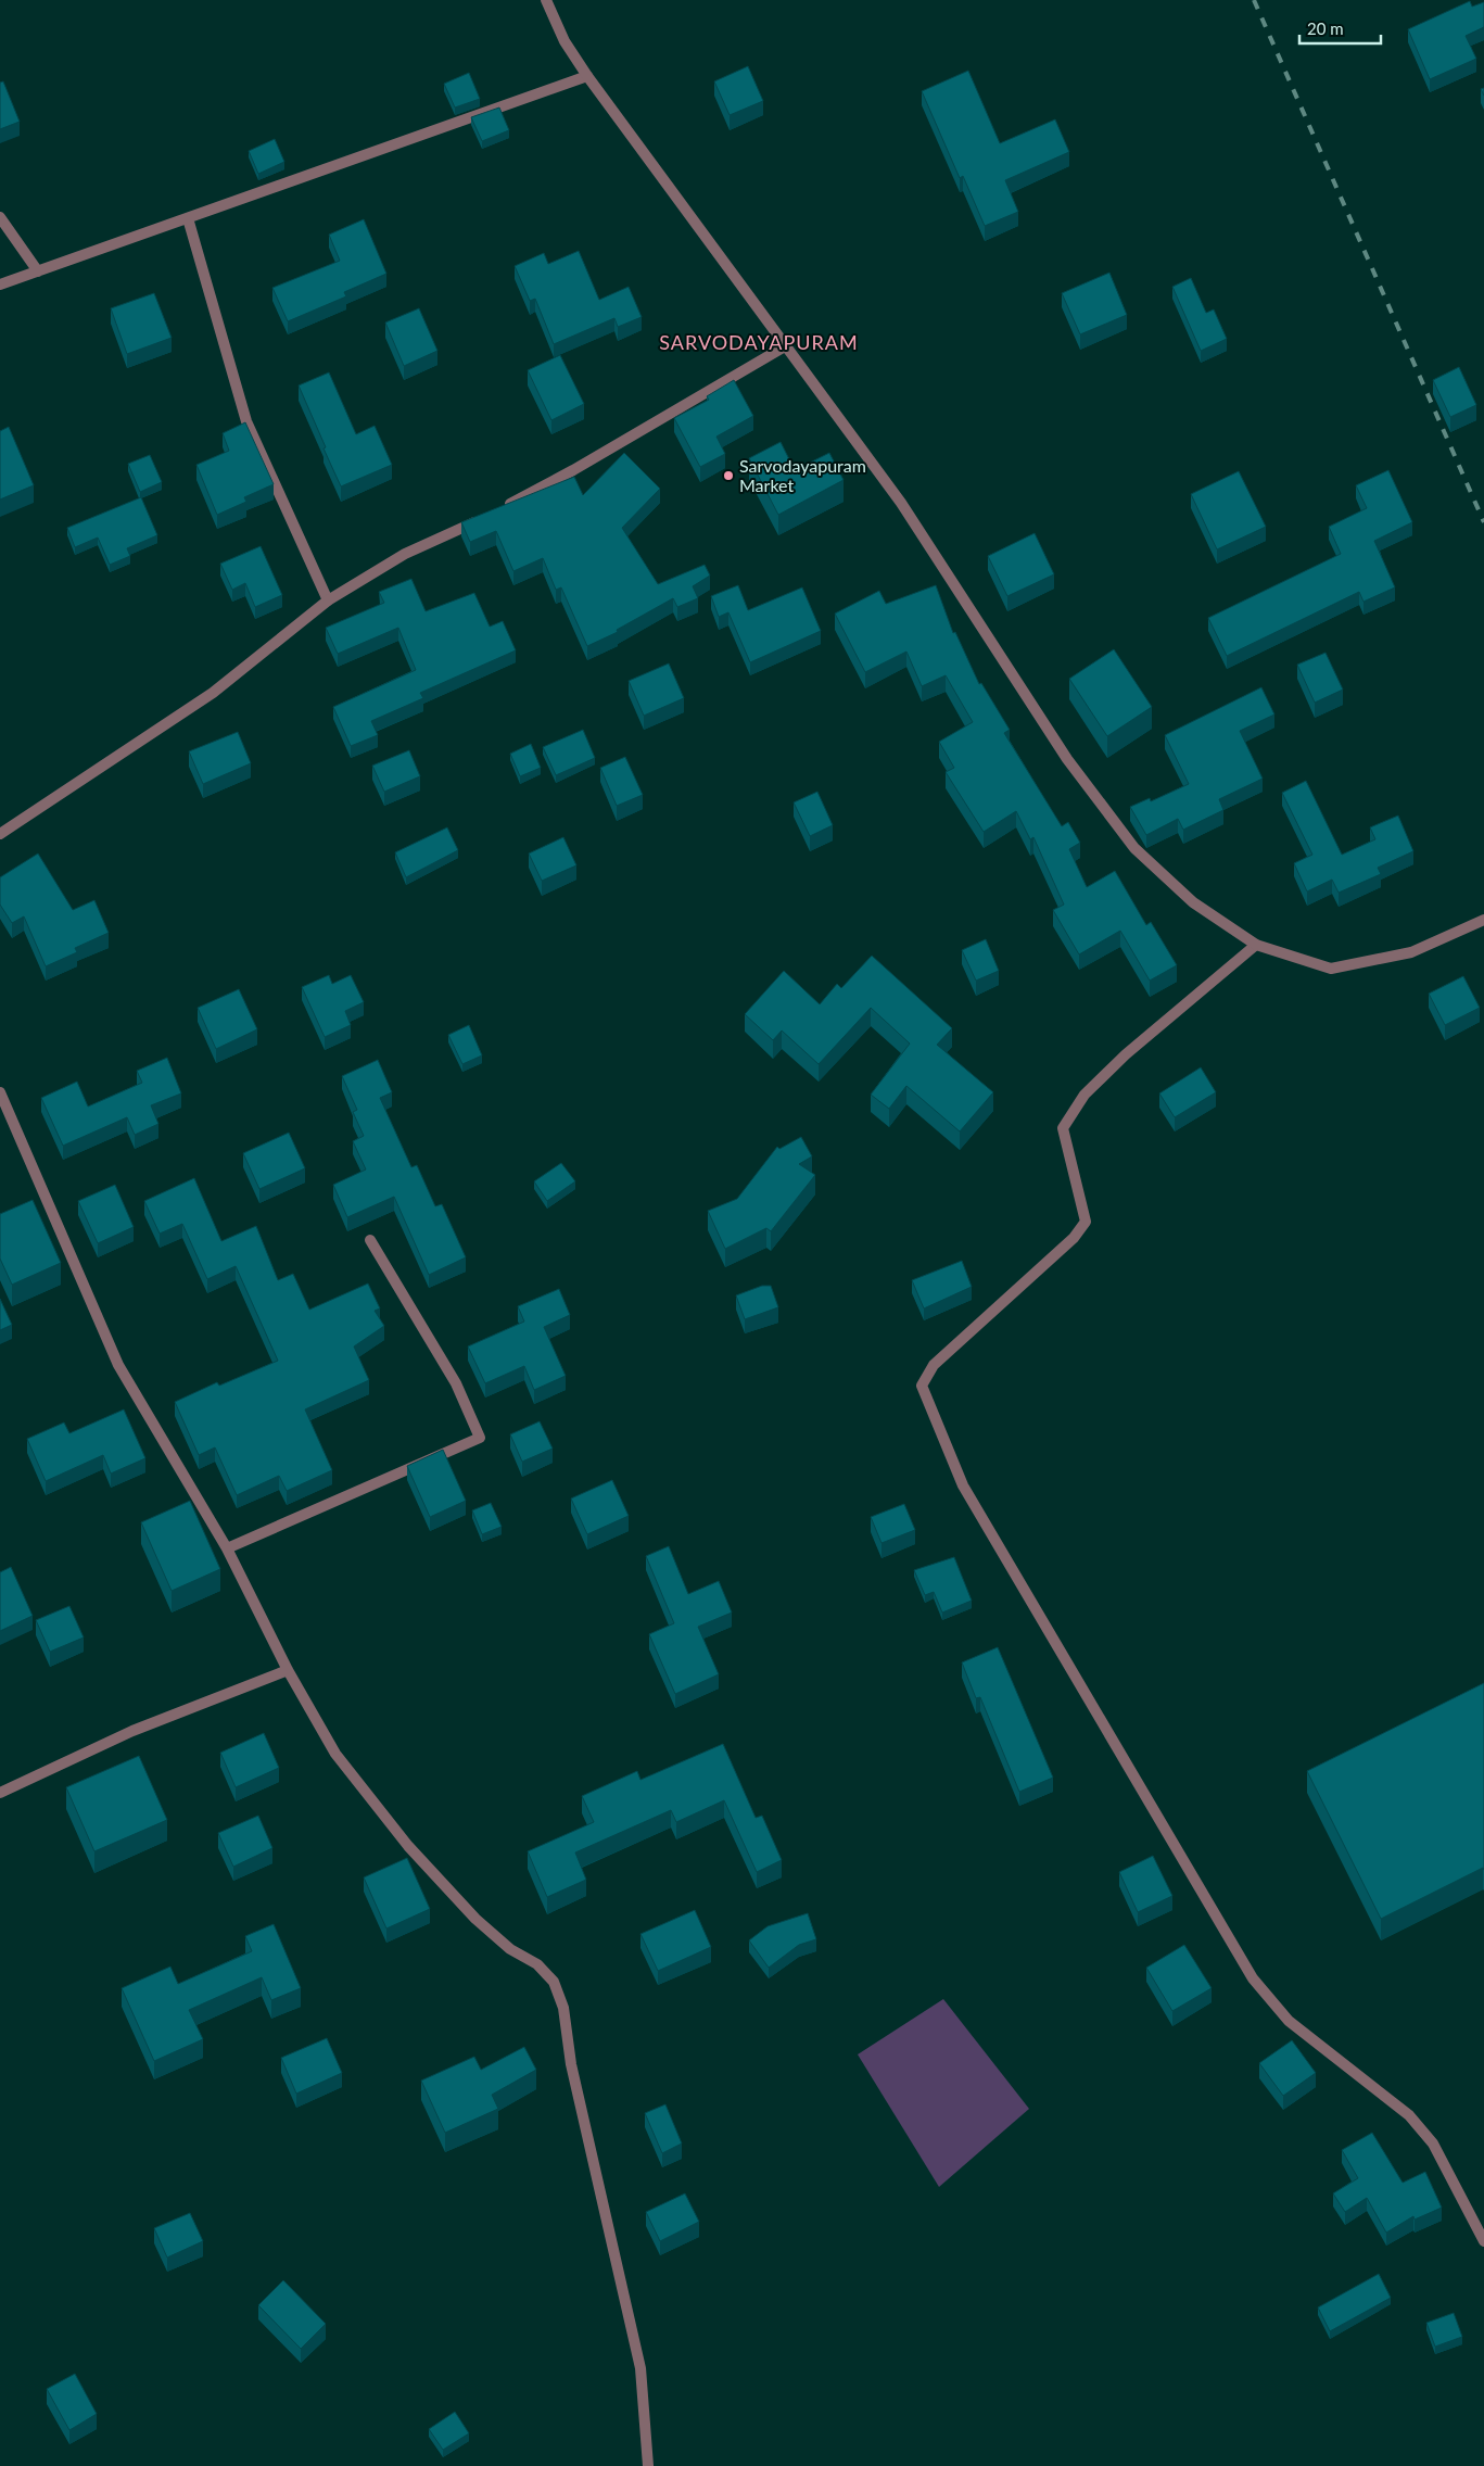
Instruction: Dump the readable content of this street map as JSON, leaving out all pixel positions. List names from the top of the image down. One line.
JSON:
{"districts":["SARVODAYAPURAM"],"places":["Sarvodayapuram Market"],"scale_bar":"20 m"}
